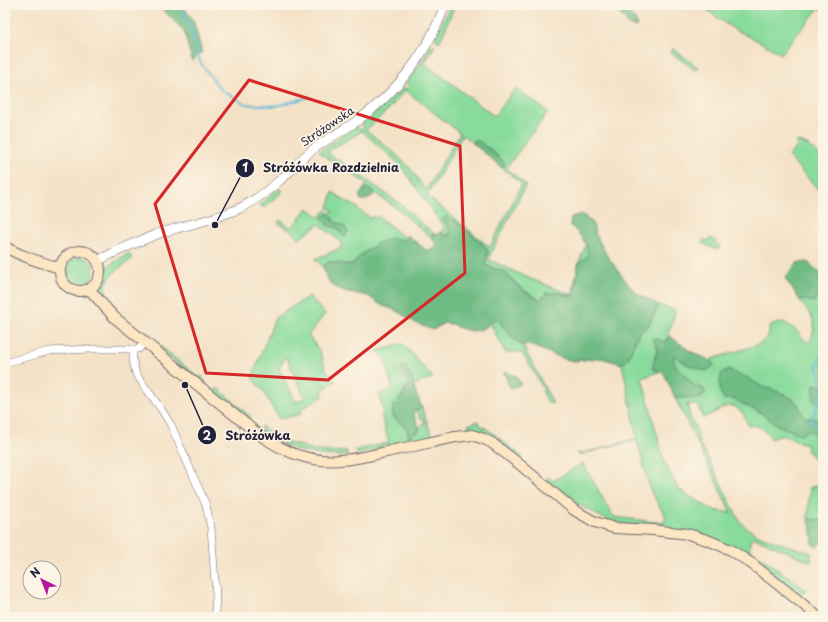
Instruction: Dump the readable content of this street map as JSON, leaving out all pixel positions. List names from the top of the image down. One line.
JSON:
{"streets":{"street":["Stróżowska"]},"places":["Stróżówka Rozdzielnia","Stróżówka"],"north":"top left"}
